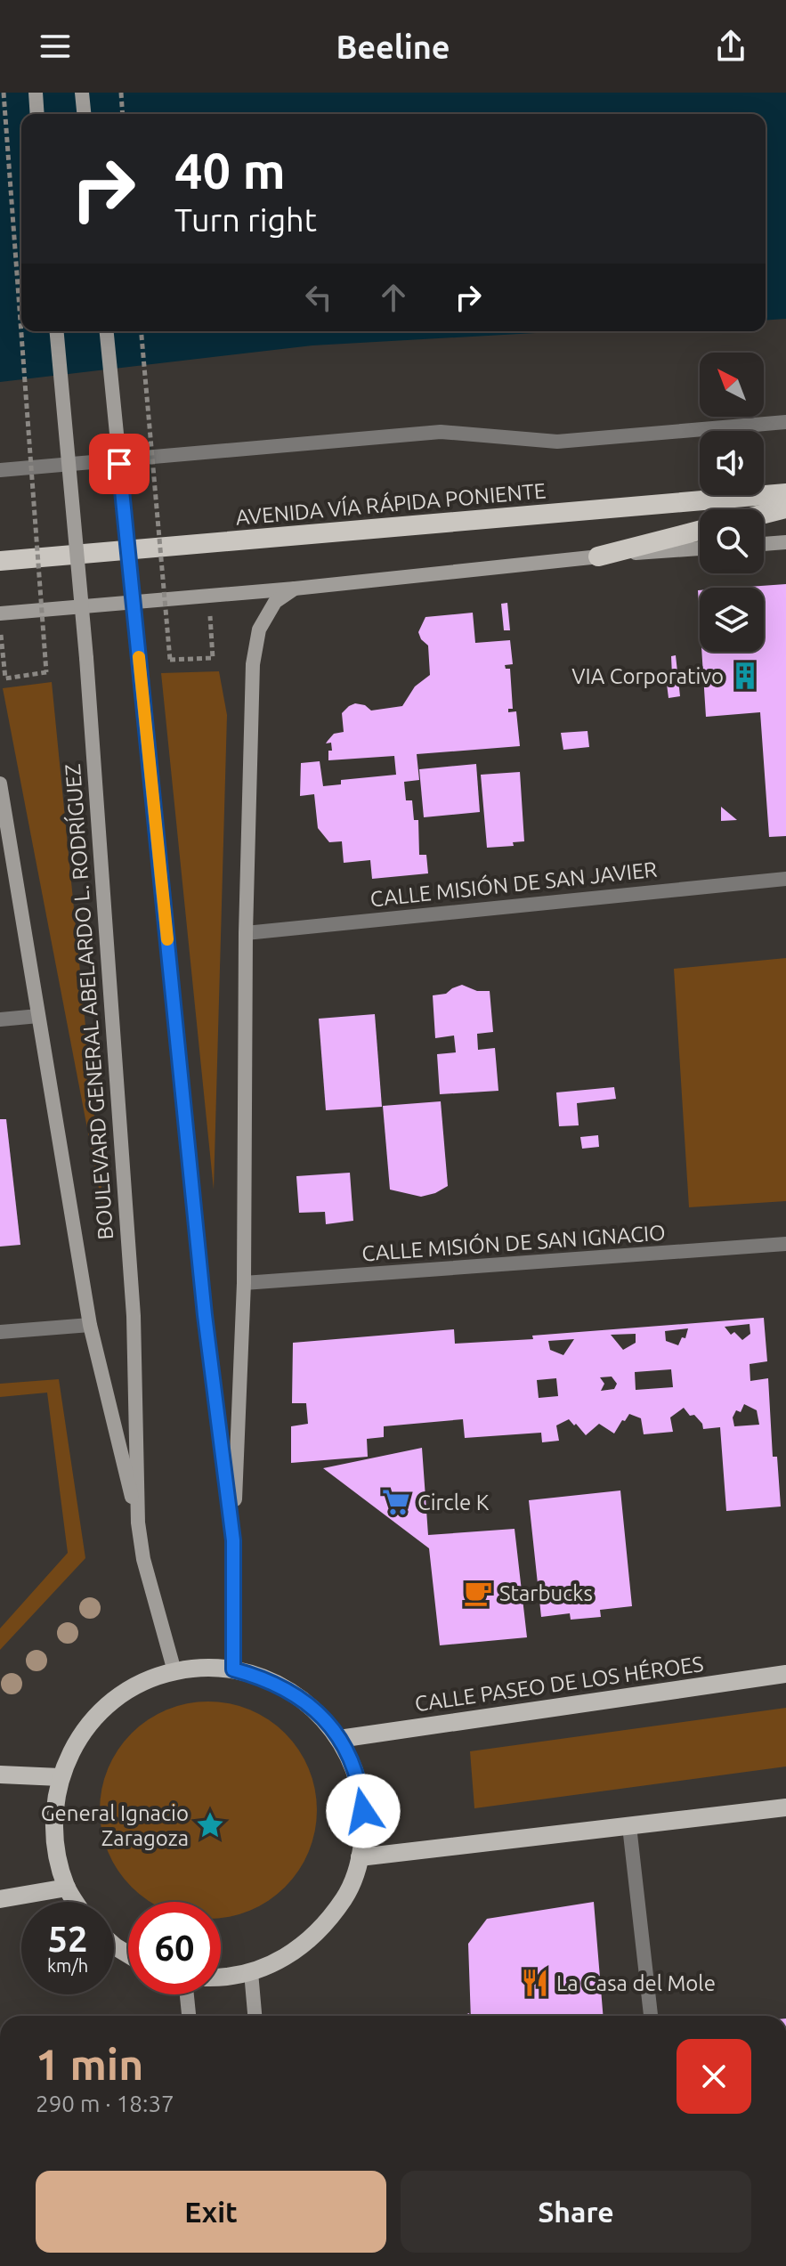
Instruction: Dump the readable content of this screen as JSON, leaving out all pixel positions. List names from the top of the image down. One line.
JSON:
{"streets":{"highway":["AVENIDA VÍA RÁPIDA PONIENTE"],"main road":["BOULEVARD GENERAL ABELARDO L. RODRÍGUEZ","CALLE PASEO DE LOS HÉROES"],"street":["CALLE MISIÓN DE SAN JAVIER","CALLE MISIÓN DE SAN IGNACIO"]},"places":{"building":["VIA Corporativo"],"supermarket":["Circle K"],"cafe":["Starbucks"],"place":["General Ignacio Zaragoza"],"restaurant":["La Casa del Mole"]},"north":"top left","page":{"header":"Beeline","turn":["40 m","Turn right"],"speed":"52 km/h","limit":"60","heading":["1 min","290 m · 18:37"],"buttons":["Exit","Share"]}}
